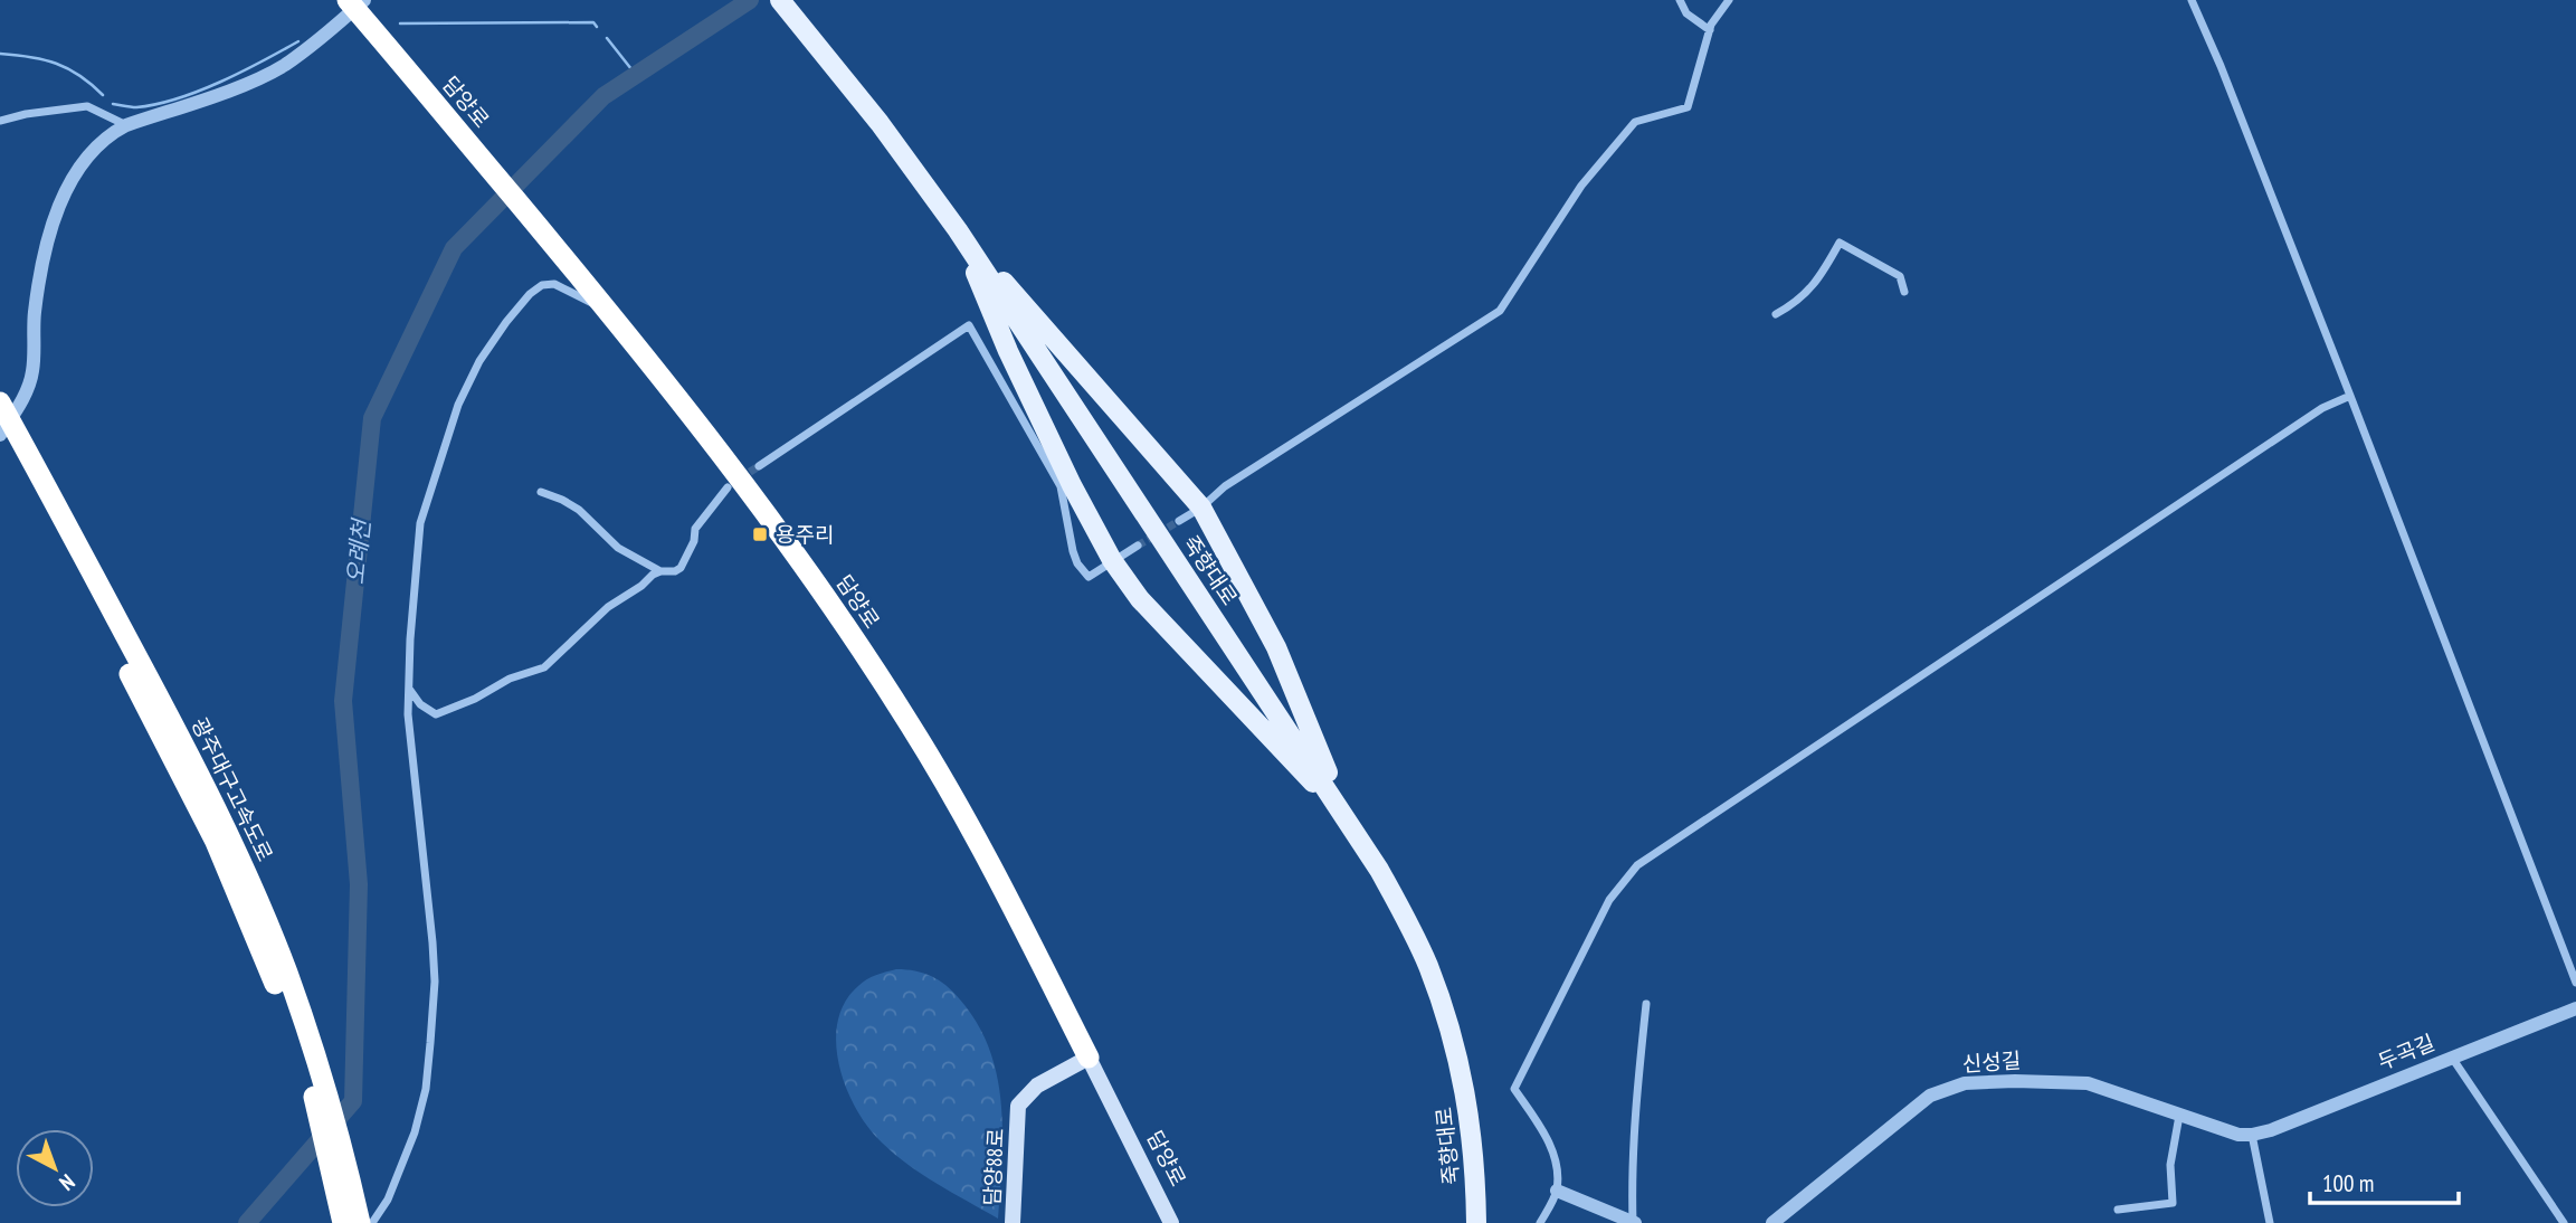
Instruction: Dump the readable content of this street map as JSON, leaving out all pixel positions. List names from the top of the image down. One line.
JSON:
{"streets":{"highway":["담양로","광주대구고속도로"],"main road":["죽향대로","담양88로"],"street":["두곡길","신성길"]},"crossings":[["담양로","담양88로"],["두곡길","신성길"]],"water":["오례천"],"places":{"transit":["용주리"]},"scale_bar":"100 m","north":"bottom right"}
